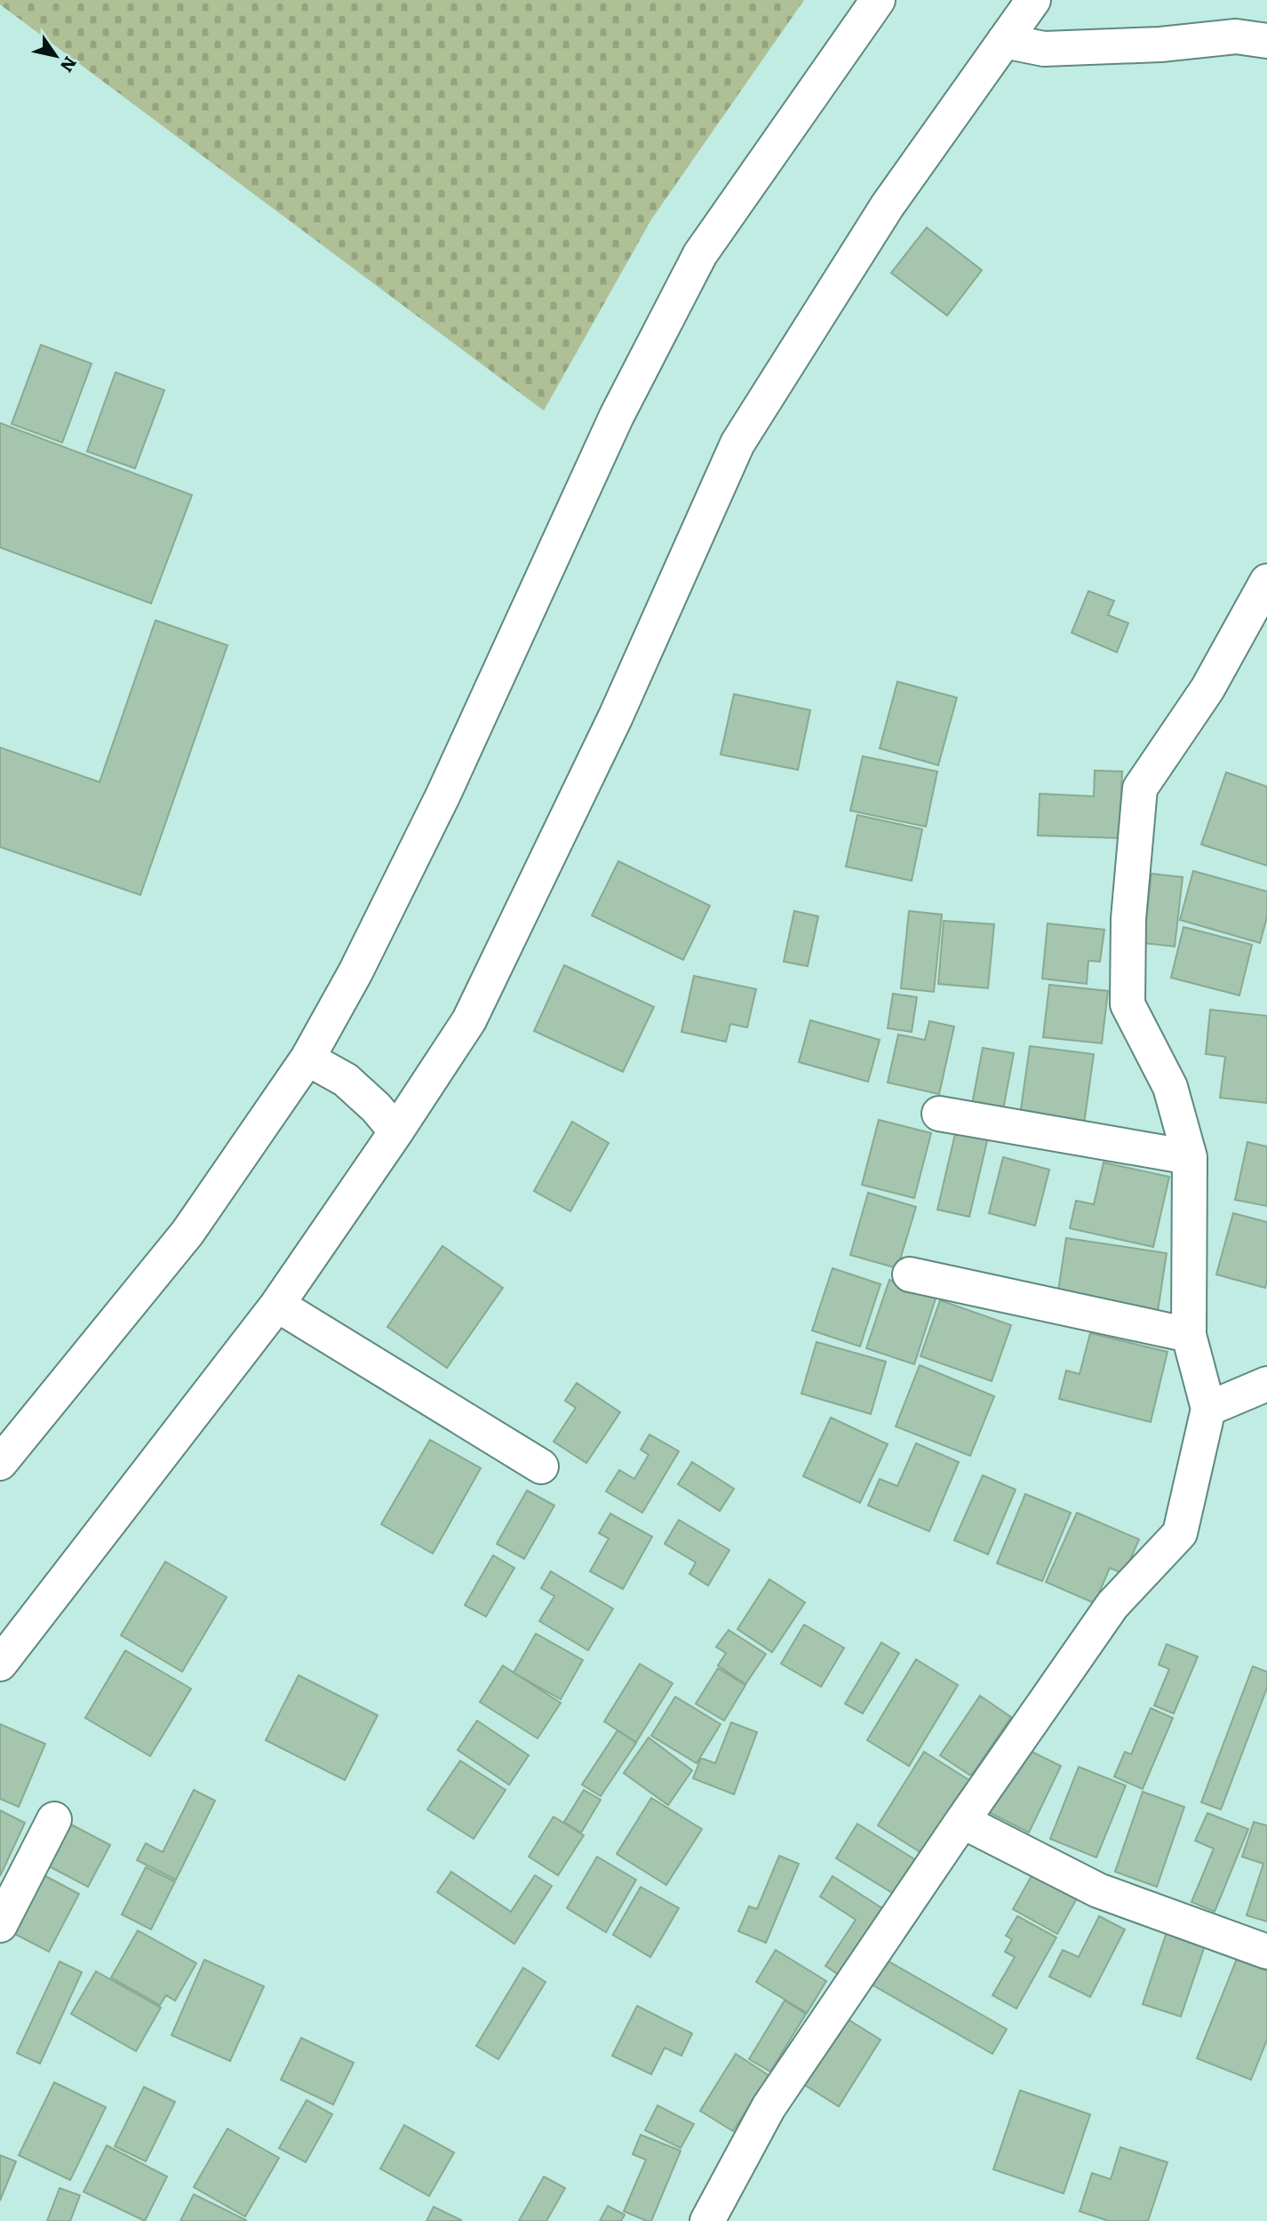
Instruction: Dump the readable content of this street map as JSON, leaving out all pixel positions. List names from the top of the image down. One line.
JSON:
{"north":"bottom right"}
